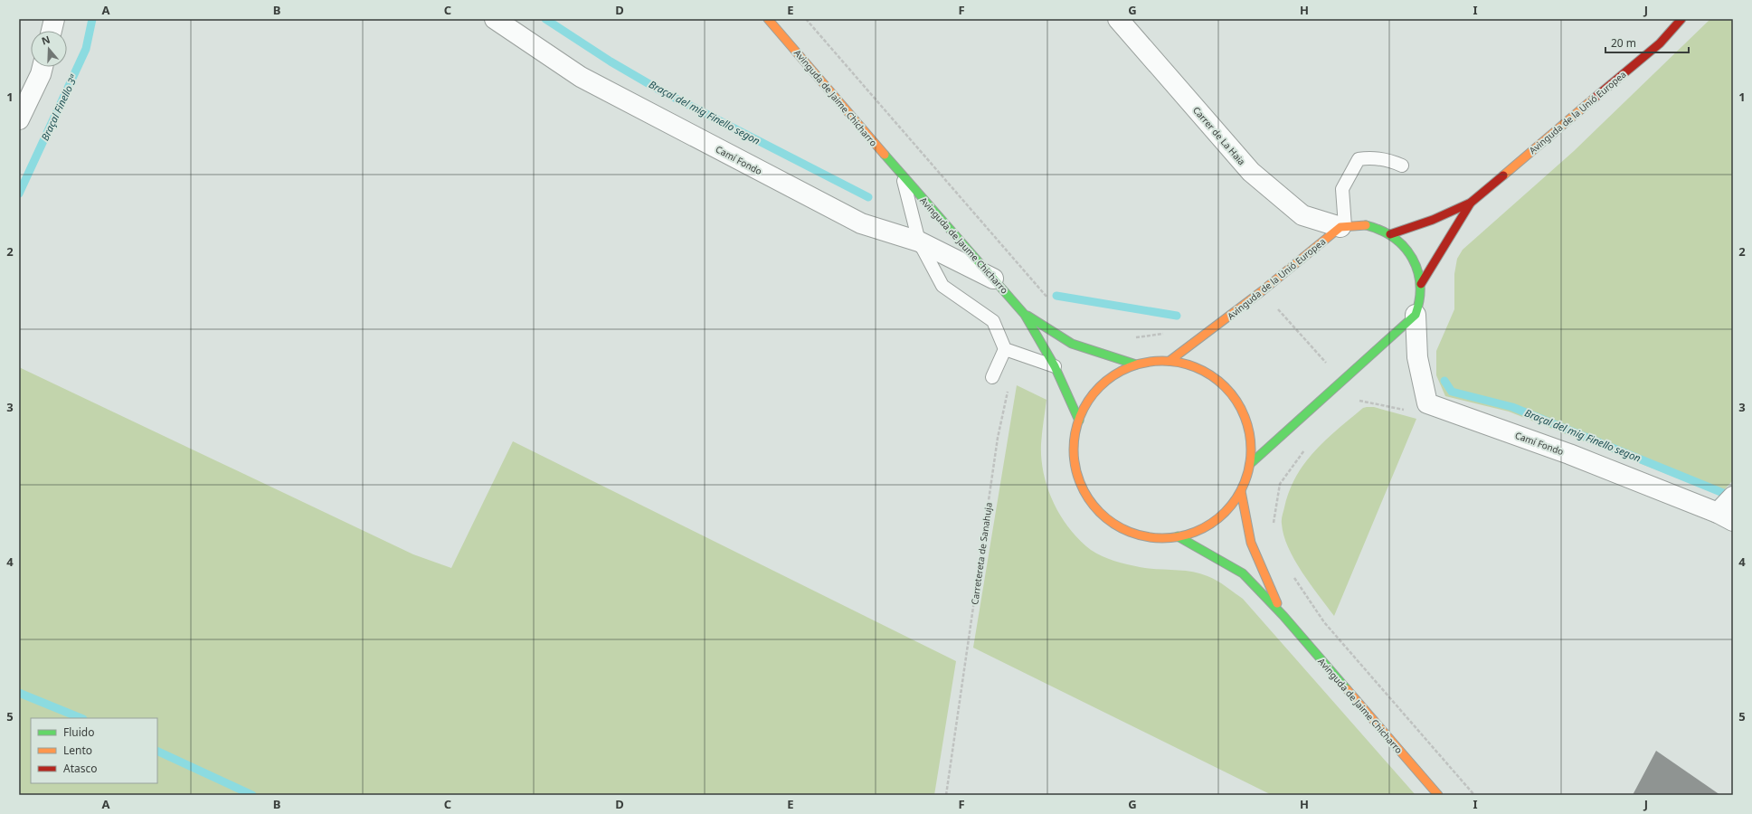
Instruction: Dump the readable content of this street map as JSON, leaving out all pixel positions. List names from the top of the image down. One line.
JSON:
{"streets":{"street":["Avinguda de Jaime Chicharro","Avinguda de la Unió Europea","Carrer de La Haia","Camí Fondo","Avinguda de Jaume Chicharro"],"path":["Carretereta de Sanahuja"]},"crossings":[["Avinguda de Jaime Chicharro","Avinguda de Jaume Chicharro"],["Avinguda de la Unió Europea","Carrer de La Haia"],["Avinguda de la Unió Europea","Camí Fondo"],["Camí Fondo","Avinguda de Jaume Chicharro"]],"water":["Braçal Finello 3ª","Braçal del mig Finello segon"],"legend":["Fluido","Lento","Atasco"],"scale_bar":"20 m","north":"top","grid":{"columns":["A","B","C","D","E","F","G","H","I","J"],"rows":["1","2","3","4","5"]}}
